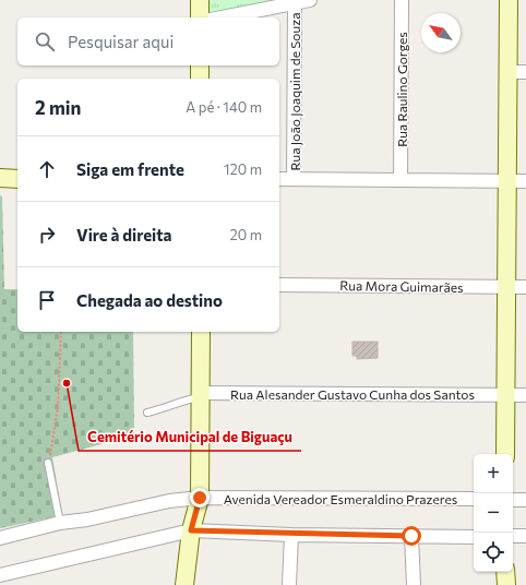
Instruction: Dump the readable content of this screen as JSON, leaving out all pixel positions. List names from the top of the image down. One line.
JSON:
{"streets":{"street":["Rua Raulino Gorges","Rua João Joaquim de Souza","Rua Mora Guimarães","Rua Alesander Gustavo Cunha dos Santos","Avenida Vereador Esmeraldino Prazeres"]},"places":["Cemitério Municipal de Biguaçu"],"north":"top left","page":{"search":"Pesquisar aqui","heading":["2 min","A pé · 140 m"],"list":[["Siga em frente","120 m"],["Vire à direita","20 m"],"Chegada ao destino"],"map_buttons":["+","−"]}}
